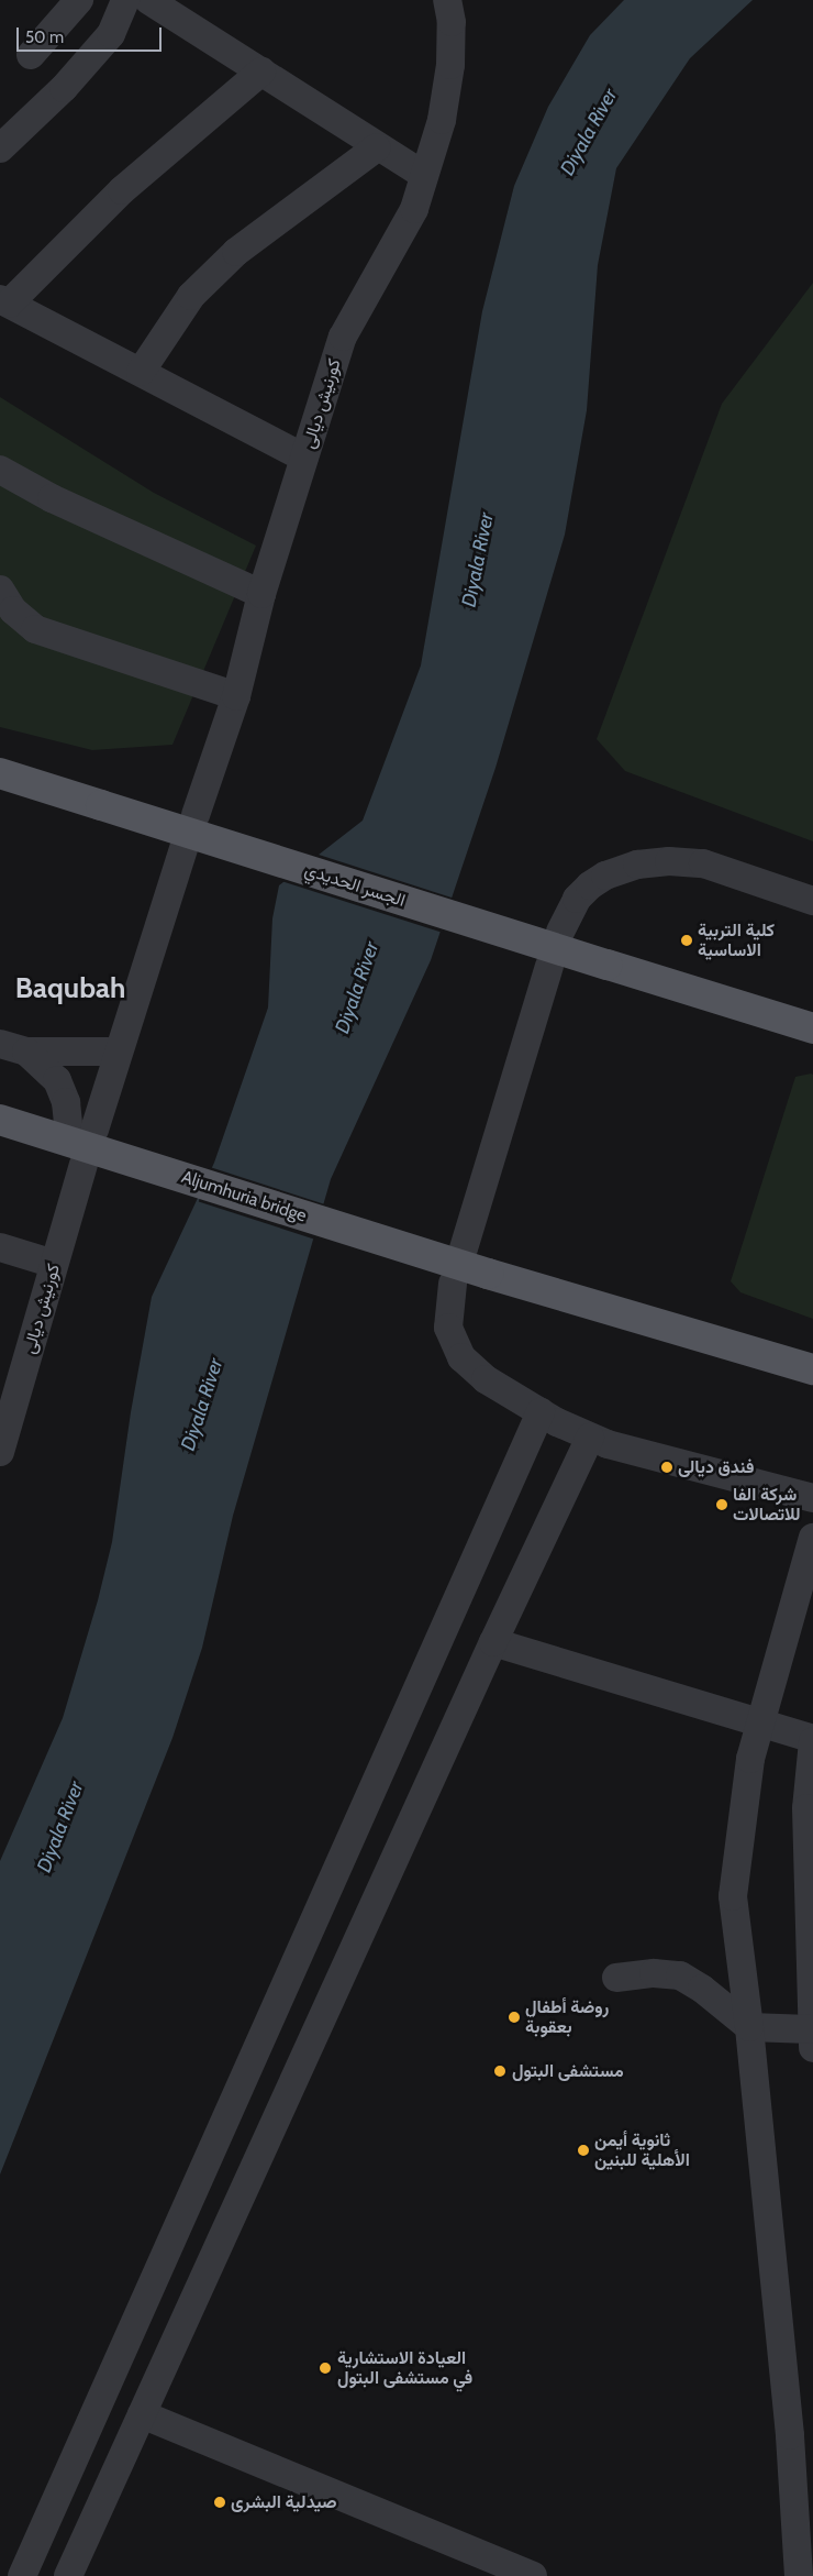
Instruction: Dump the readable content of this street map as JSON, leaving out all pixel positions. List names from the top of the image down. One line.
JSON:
{"streets":{"main road":["الجسر الحديدي","Aljumhuria bridge"],"street":["كورنيش ديالى"]},"districts":["Baqubah"],"water":["Diyala River"],"places":["كلية التربية الاساسية","فندق ديالى","شركة الفا للاتصالات","روضة أطفال بعقوبة","مستشفى البتول","ثانوية أيمن الأهلية للبنين","العيادة الاستشارية في مستشفى البتول","صيدلية البشرى"],"scale_bar":"50 m"}
